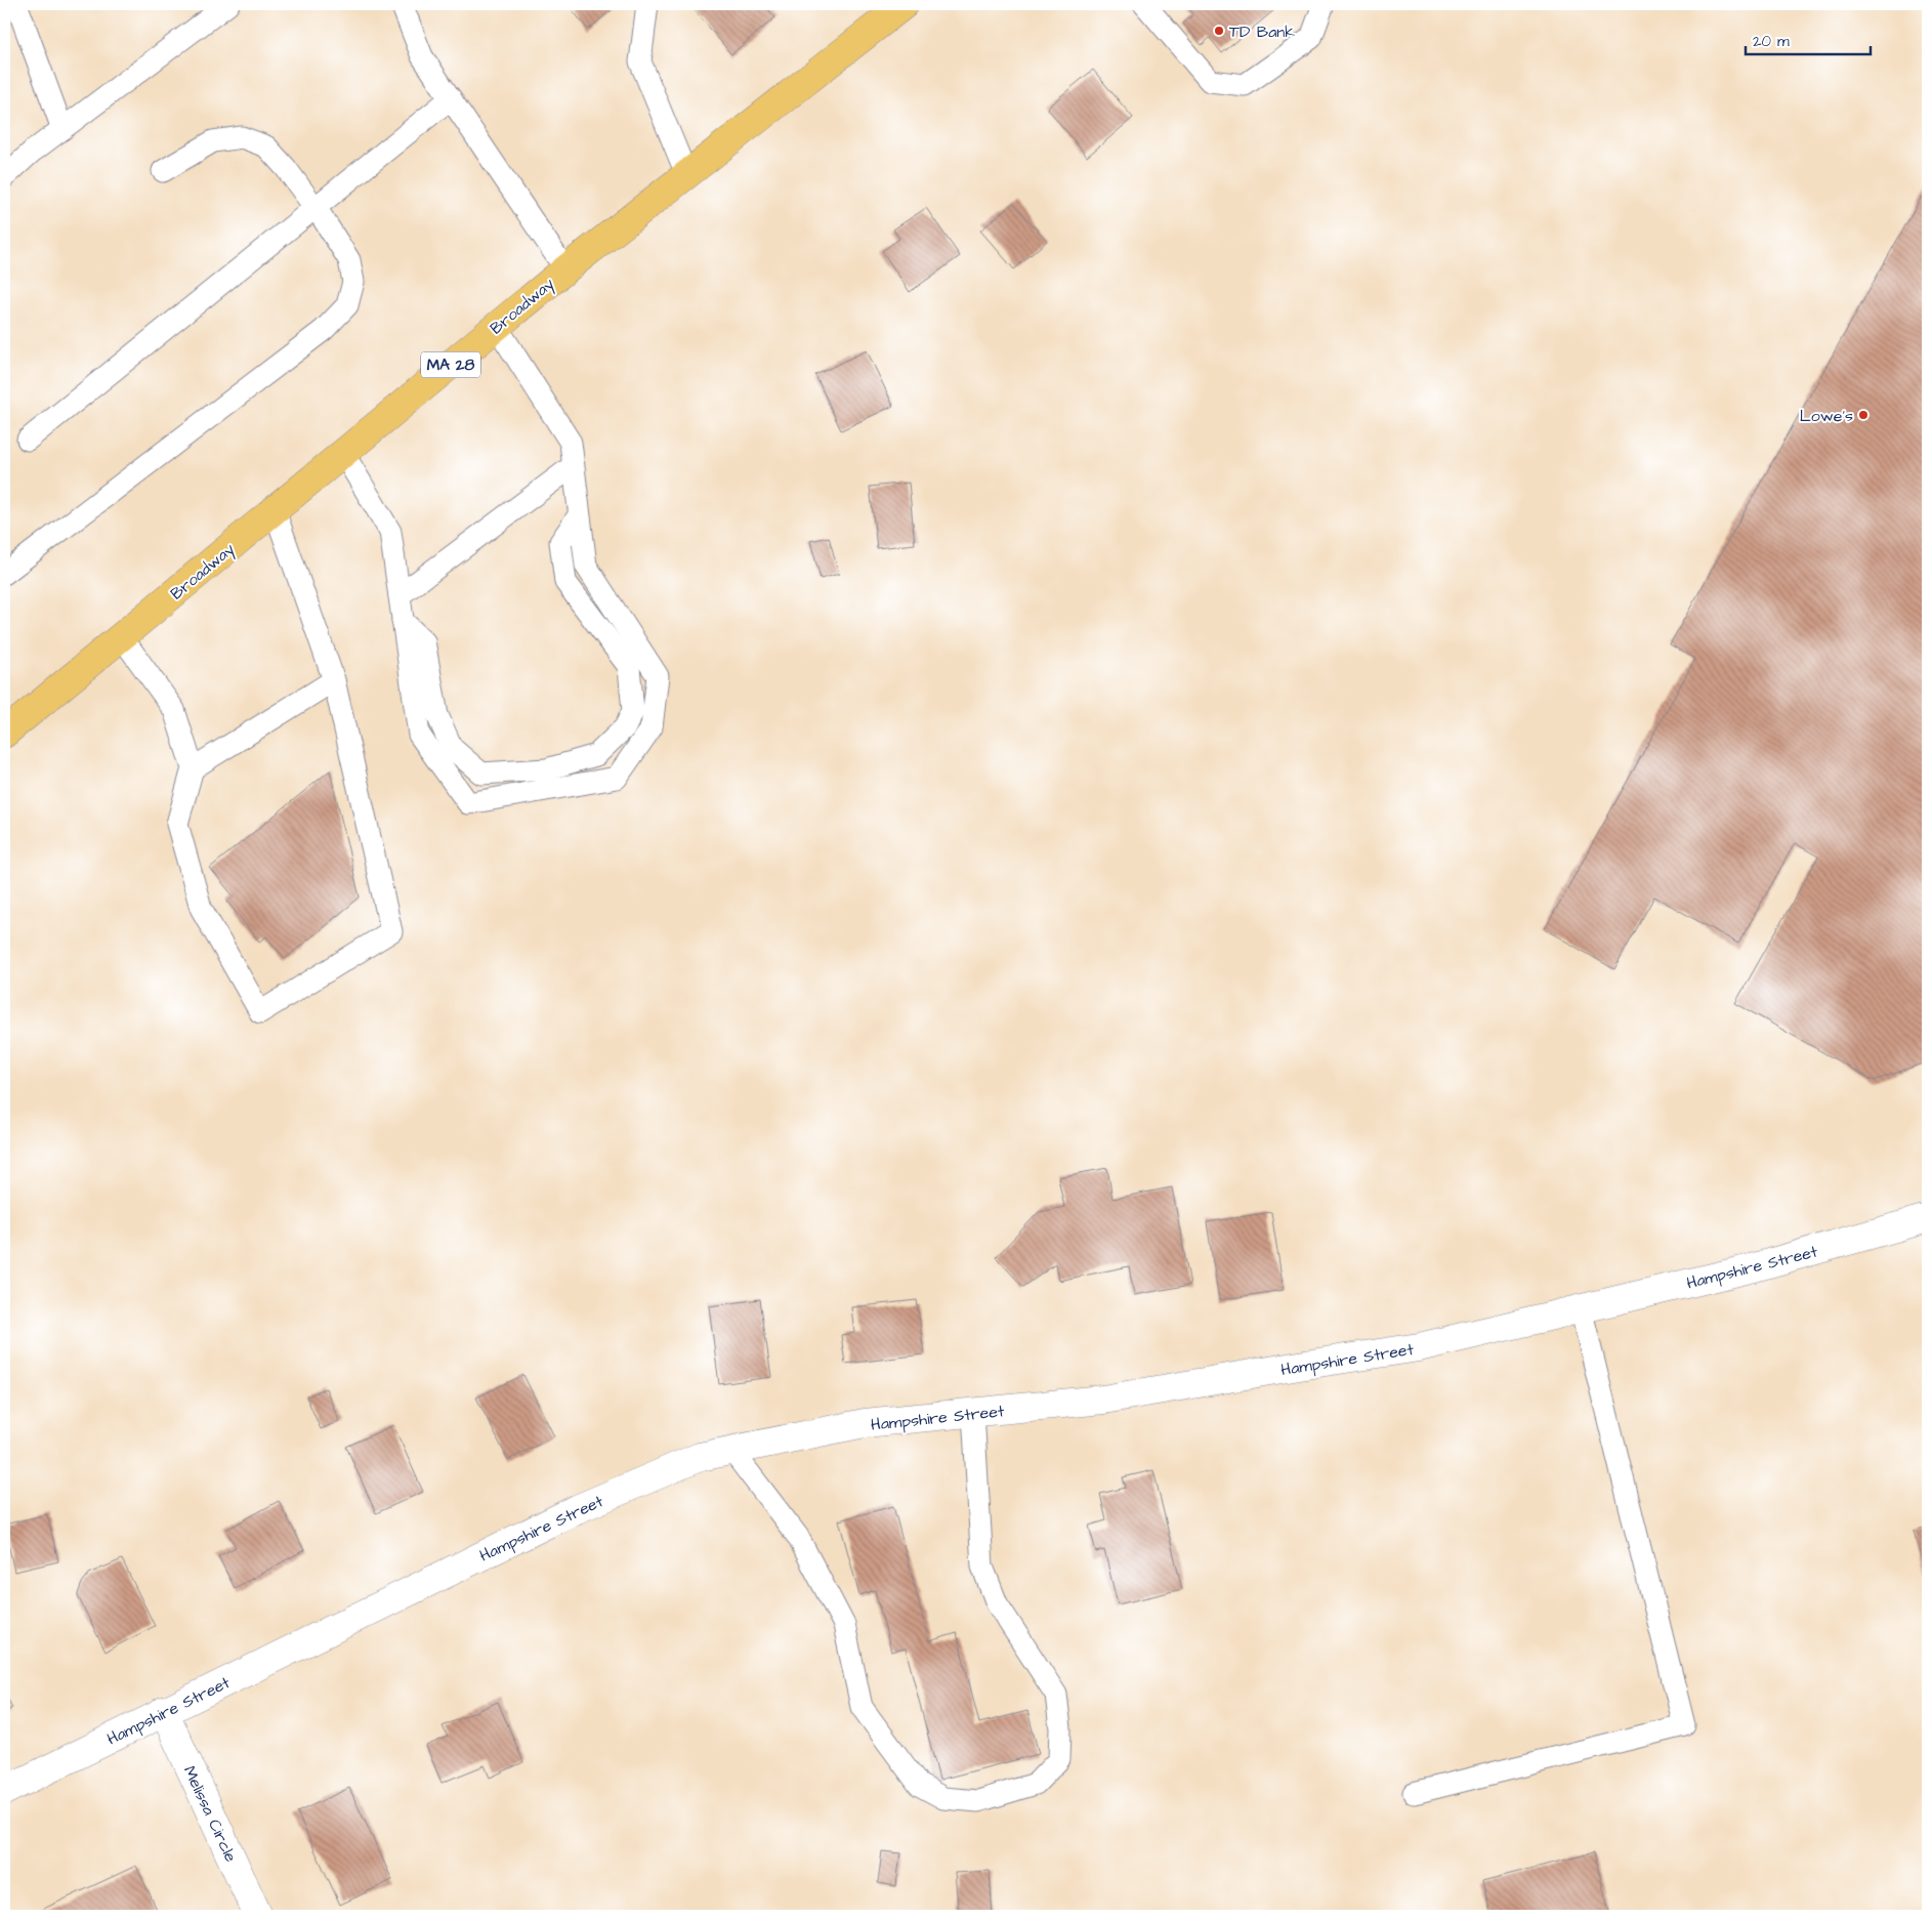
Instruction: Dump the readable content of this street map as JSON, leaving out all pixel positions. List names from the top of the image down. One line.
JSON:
{"streets":{"main road":["Broadway","MA 28"],"street":["Hampshire Street","Melissa Circle"]},"crossings":[["Hampshire Street","Melissa Circle"]],"places":["TD Bank","Lowe's"],"scale_bar":"20 m"}
